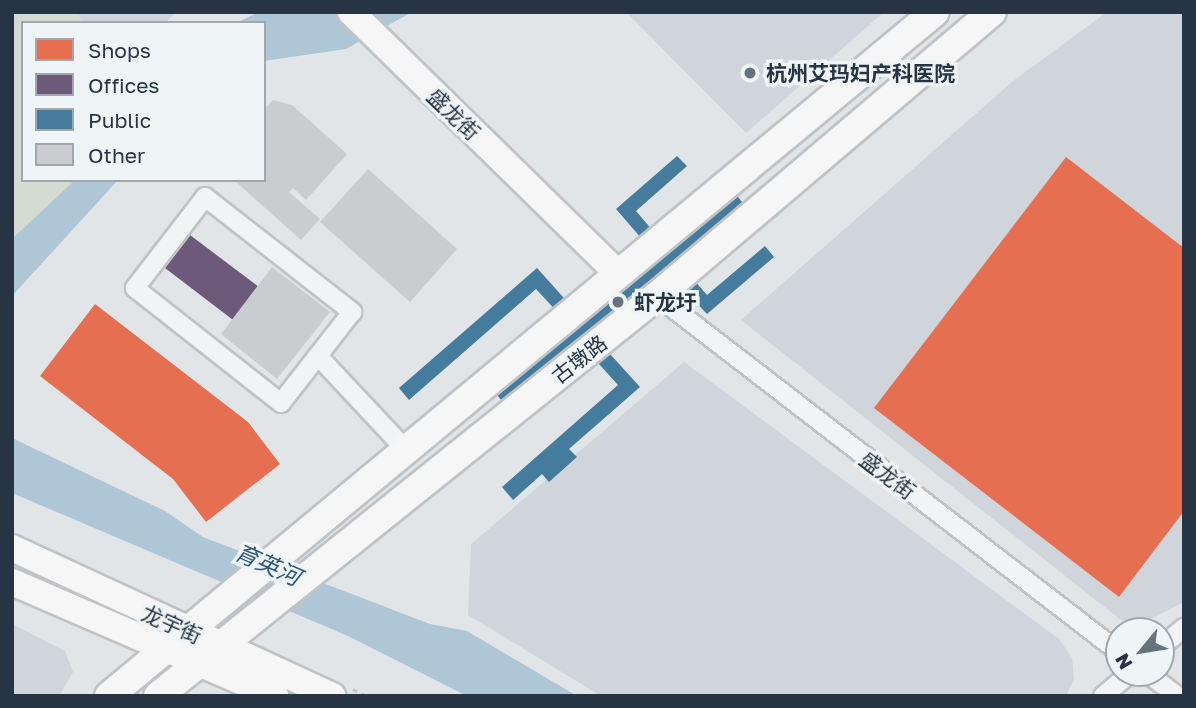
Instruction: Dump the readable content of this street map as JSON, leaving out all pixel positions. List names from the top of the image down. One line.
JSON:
{"streets":{"main road":["古墩路"],"street":["盛龙街","龙宇街"]},"crossings":[["盛龙街","古墩路"],["古墩路","龙宇街"]],"water":["育英河"],"places":["杭州艾玛妇产科医院","虾龙圩"],"legend":["Shops","Offices","Public","Other"],"north":"bottom left"}
